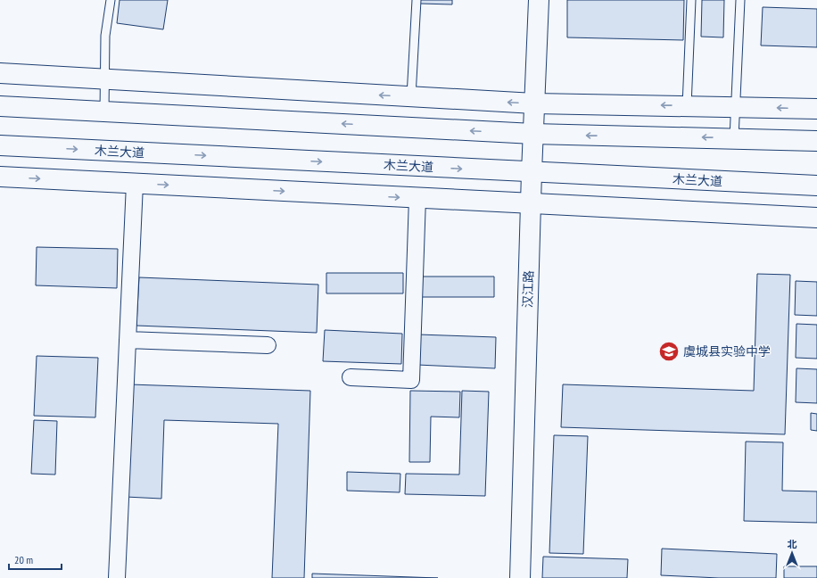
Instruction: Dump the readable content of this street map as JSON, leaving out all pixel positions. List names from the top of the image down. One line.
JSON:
{"streets":{"main road":["木兰大道","汉江路"]},"crossings":[["木兰大道","汉江路"]],"places":{"school or university":["虞城县实验中学"]},"scale_bar":"20 m","north":"top"}
